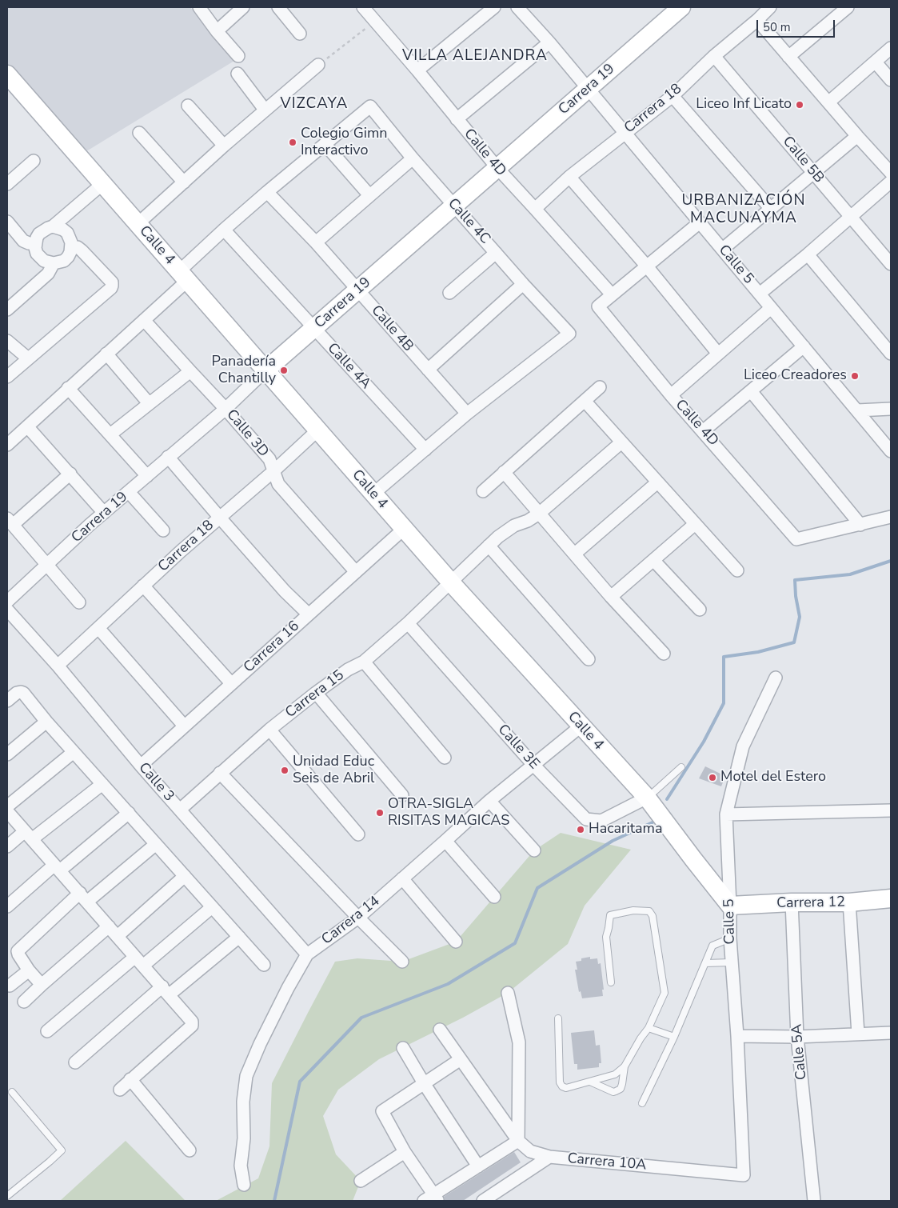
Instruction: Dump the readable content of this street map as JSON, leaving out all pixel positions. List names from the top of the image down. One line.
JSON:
{"streets":{"street":["Carrera 19","Carrera 18","Calle 4D","Calle 5B","Calle 4C","Calle 4","Calle 5","Calle 4B","Calle 4A","Calle 3D","Carrera 16","Carrera 15","Calle 3E","Calle 3","Carrera 12","Carrera 14","Calle 5A","Carrera 10A"]},"crossings":[["Carrera 19","Calle 4D"],["Carrera 19","Calle 4C"],["Carrera 19","Calle 4"],["Carrera 19","Calle 5"],["Carrera 19","Calle 4B"],["Carrera 19","Calle 4A"],["Carrera 19","Calle 3D"],["Carrera 18","Calle 4D"],["Carrera 18","Calle 5B"],["Carrera 18","Calle 4"],["Carrera 18","Calle 5"],["Carrera 18","Calle 3D"],["Carrera 18","Calle 3"],["Calle 4C","Calle 4B"],["Calle 4","Calle 5"],["Calle 4","Carrera 16"],["Calle 4","Carrera 15"],["Calle 4","Calle 3E"],["Calle 4","Carrera 12"],["Calle 4","Carrera 14"],["Calle 5","Carrera 12"],["Calle 5","Carrera 10A"],["Calle 3D","Carrera 16"],["Carrera 16","Calle 3"],["Carrera 15","Calle 3E"],["Carrera 15","Calle 3"],["Calle 3E","Carrera 14"],["Calle 3","Carrera 14"],["Carrera 12","Calle 5A"]],"districts":["VILLA ALEJANDRA","VIZCAYA","URBANIZACIÓN MACUNAYMA"],"places":["Liceo Inf Licato","Colegio Gimn Interactivo","Panadería Chantilly","Liceo Creadores","Unidad Educ Seis de Abril","Motel del Estero","OTRA-SIGLA RISITAS MAGICAS","Hacaritama"],"scale_bar":"50 m"}
